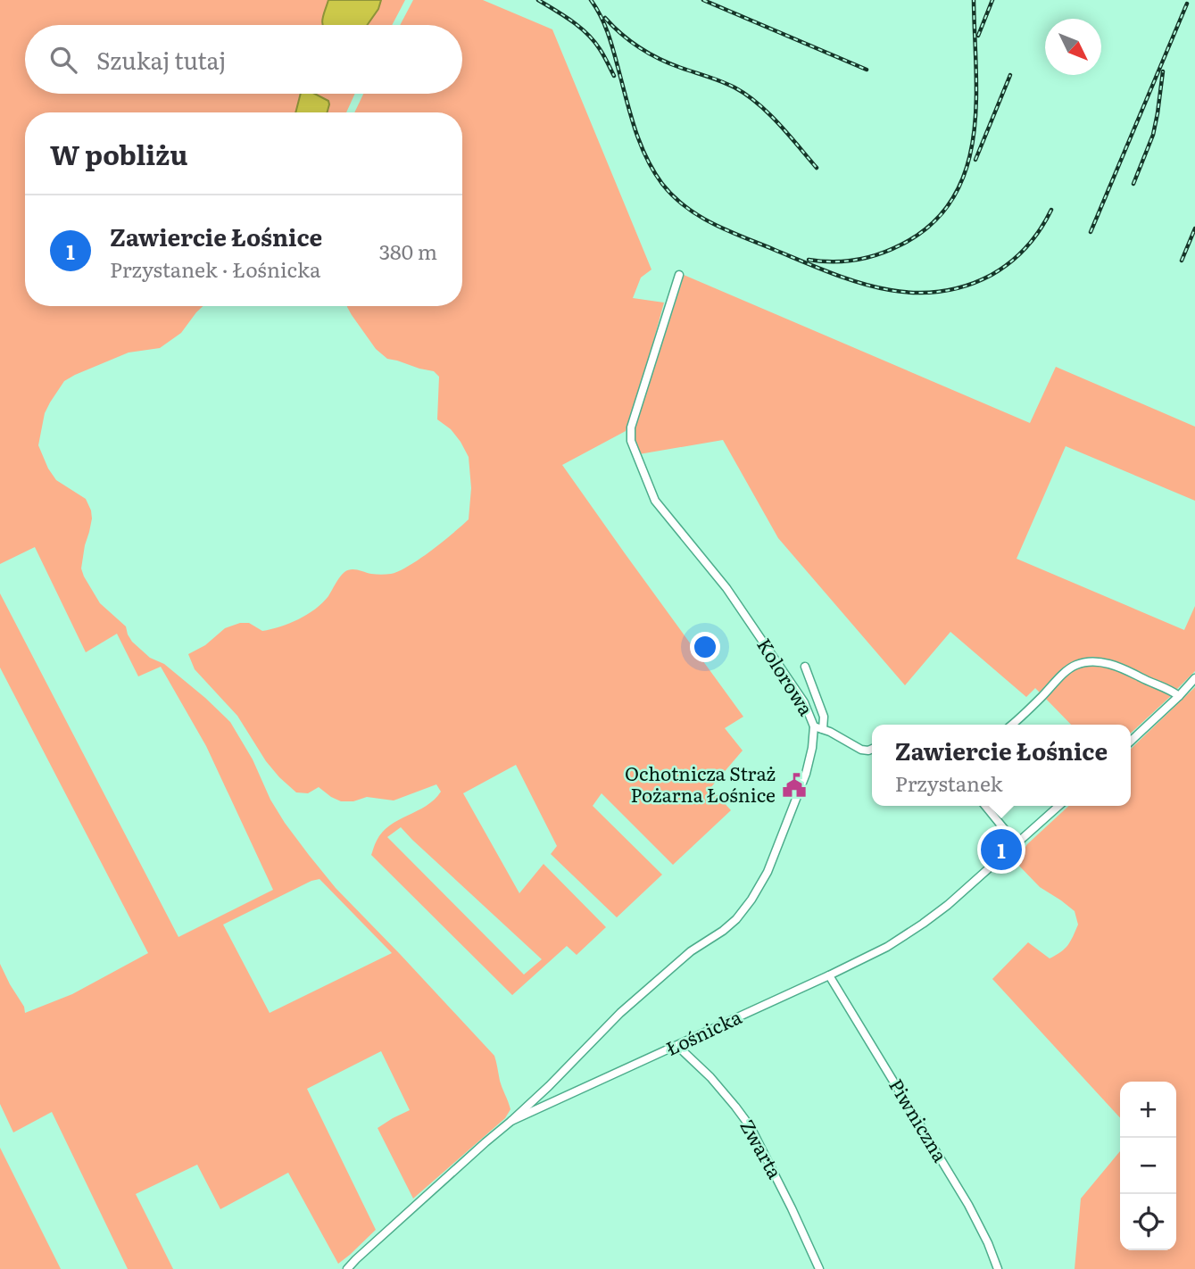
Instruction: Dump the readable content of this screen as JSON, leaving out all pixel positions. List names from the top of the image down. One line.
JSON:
{"streets":{"street":["Kolorowa","Łośnicka","Piwniczna","Zwarta"]},"crossings":[["Kolorowa","Łośnicka"],["Łośnicka","Piwniczna"],["Łośnicka","Zwarta"]],"places":{"public building":["Ochotnicza Straż Pożarna Łośnice"]},"north":"bottom right","page":{"search":"Szukaj tutaj","heading":"W pobliżu","list":[{"mark":"1","name":"Zawiercie Łośnice","note":"Przystanek · Łośnicka","value":"380 m"}],"popup":["Zawiercie Łośnice","Przystanek"],"pins":"1","map_buttons":["+","−"]}}
